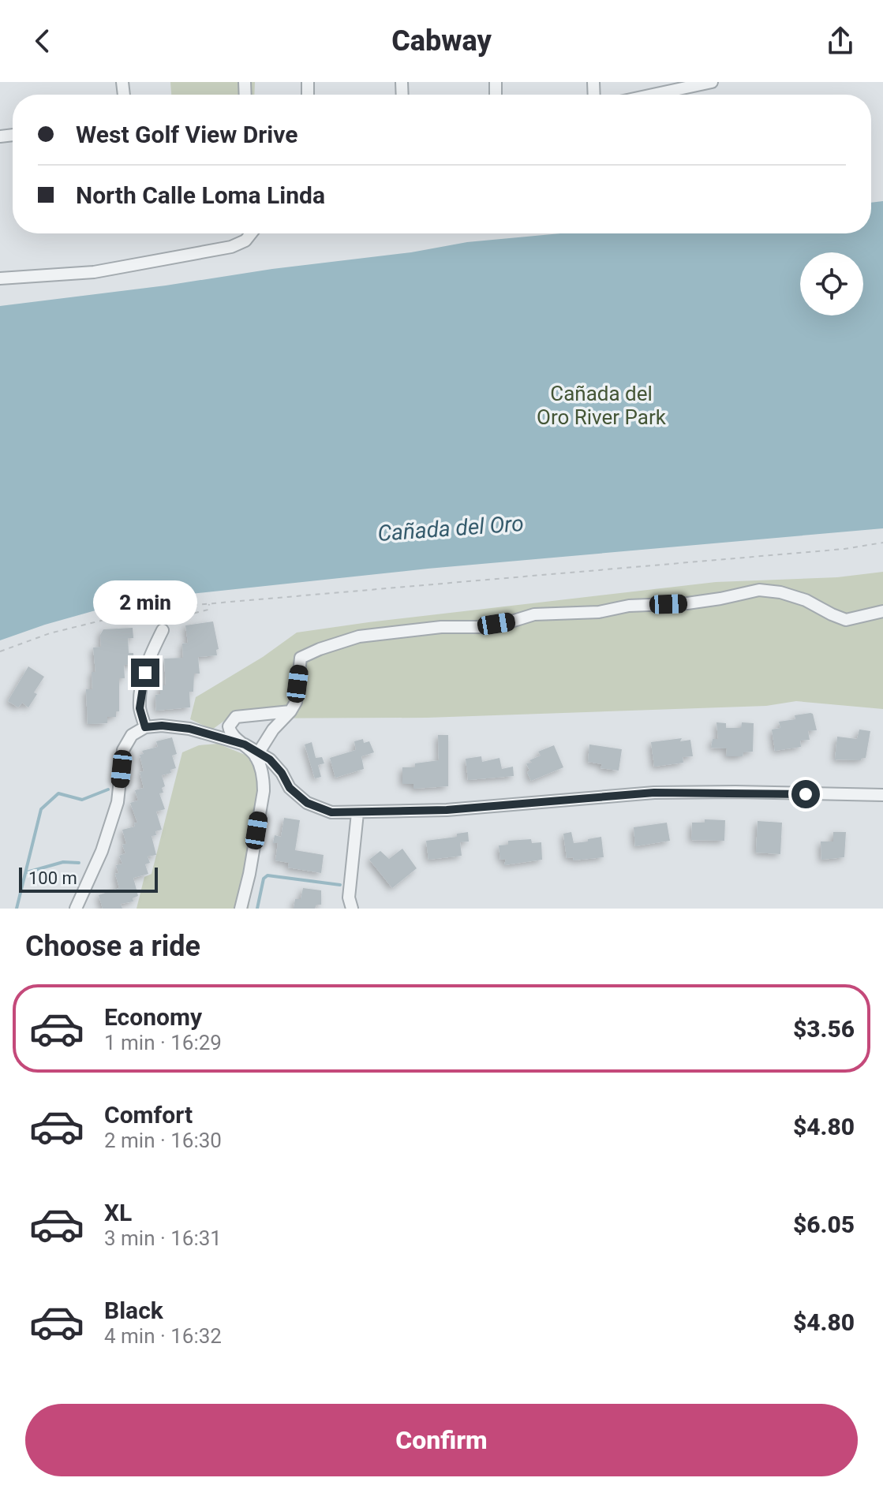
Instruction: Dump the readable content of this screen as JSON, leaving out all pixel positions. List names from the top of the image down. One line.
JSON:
{"water":["Cañada del Oro"],"parks":["Cañada del Oro River Park"],"scale_bar":"100 m","page":{"header":"Cabway","banner":["West Golf View Drive","North Calle Loma Linda"],"bubble":"2 min","scale":"100 m","heading":"Choose a ride","list":[{"name":"Economy","note":"1 min · 16:29","value":"$3.56"},{"name":"Comfort","note":"2 min · 16:30","value":"$4.80"},{"name":"XL","note":"3 min · 16:31","value":"$6.05"},{"name":"Black","note":"4 min · 16:32","value":"$4.80"}],"buttons":"Confirm"}}
